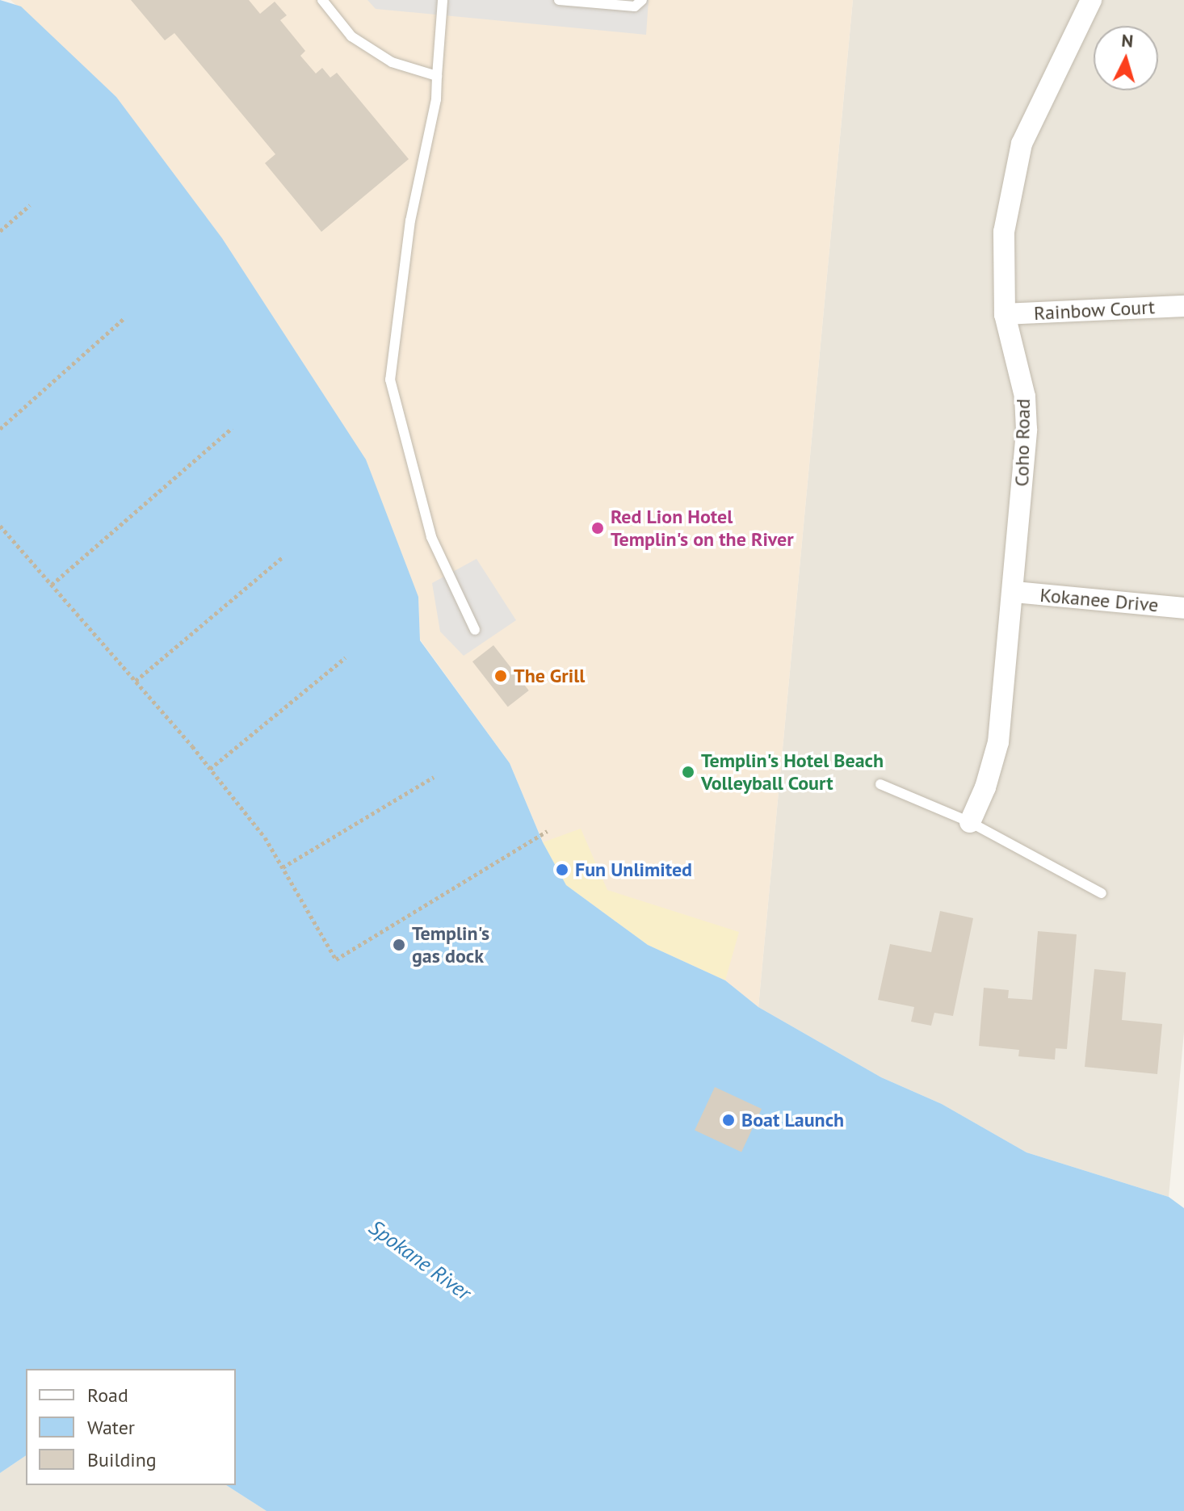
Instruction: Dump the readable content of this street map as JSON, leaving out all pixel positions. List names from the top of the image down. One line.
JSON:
{"streets":{"street":["Rainbow Court","Coho Road","Kokanee Drive"]},"crossings":[["Rainbow Court","Coho Road"],["Coho Road","Kokanee Drive"]],"water":["Spokane River"],"places":["Red Lion Hotel Templin's on the River","The Grill","Templin's Hotel Beach Volleyball Court","Fun Unlimited","Templin's gas dock","Boat Launch"],"legend":["Road","Water","Building"],"north":"top"}
